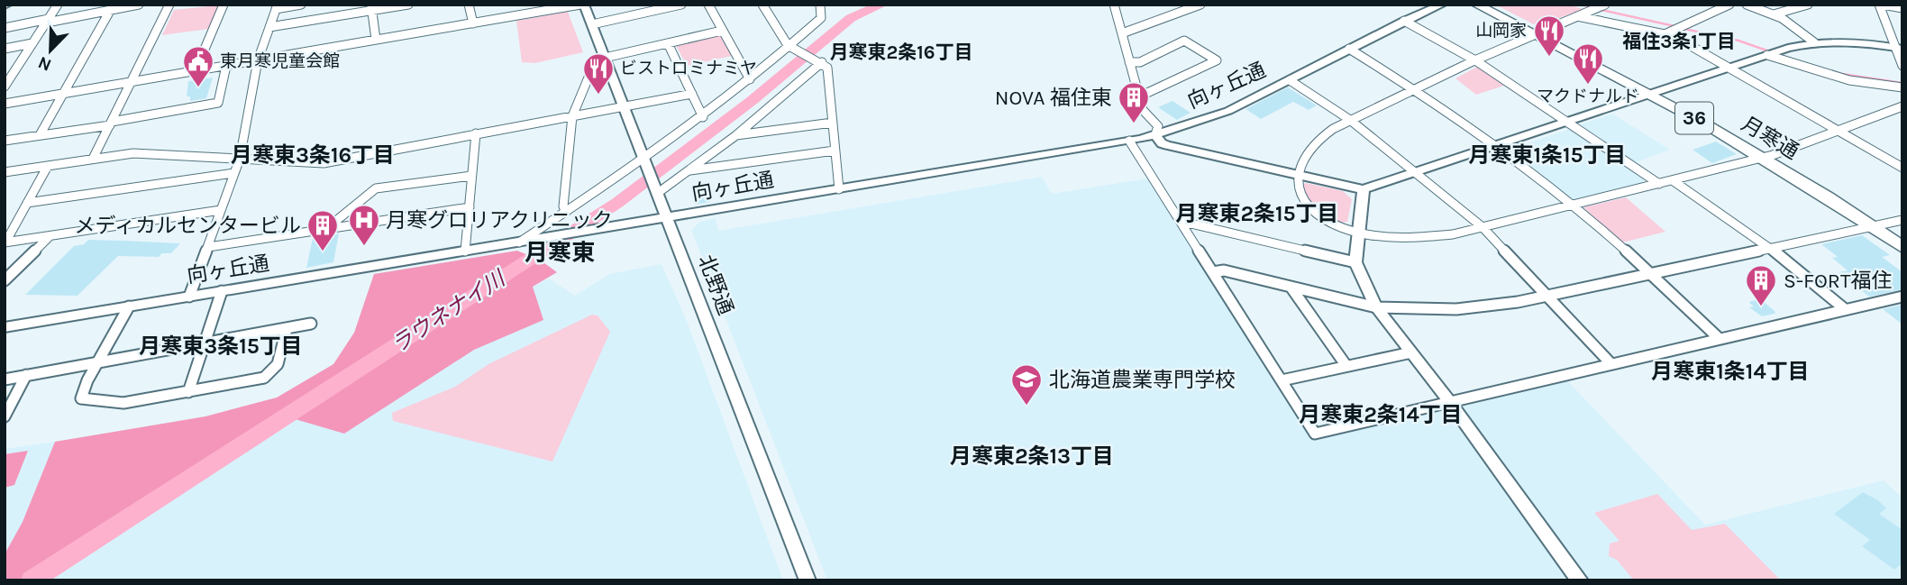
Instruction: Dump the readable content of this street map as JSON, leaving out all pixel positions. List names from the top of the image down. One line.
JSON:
{"streets":{"highway":["36","月寒通"],"street":["向ヶ丘通","北野通"]},"crossings":[["向ヶ丘通","北野通"]],"districts":["福住3条1丁目","月寒東2条16丁目","月寒東3条16丁目","月寒東1条15丁目","月寒東2条15丁目","月寒東","月寒東3条15丁目","月寒東1条14丁目","月寒東2条14丁目","月寒東2条13丁目"],"water":["ラウネナイ川"],"places":{"restaurant":["山岡家","マクドナルド","ビストロミナミヤ"],"public building":["東月寒児童会館"],"building":["NOVA 福住東","メディカルセンタービル","S-FORT福住"],"hospital":["月寒グロリアクリニック"],"school or university":["北海道農業専門学校"]},"north":"bottom left"}
